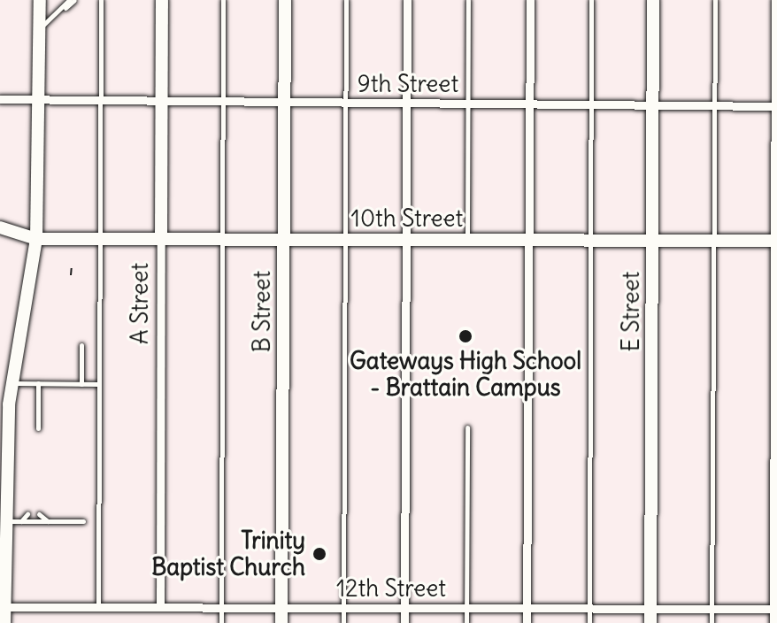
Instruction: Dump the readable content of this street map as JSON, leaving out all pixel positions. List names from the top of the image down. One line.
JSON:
{"streets":{"street":["9th Street","10th Street","A Street","B Street","E Street","12th Street"]},"crossings":[["9th Street","A Street"],["9th Street","B Street"],["9th Street","E Street"],["10th Street","A Street"],["10th Street","B Street"],["10th Street","E Street"],["A Street","12th Street"],["B Street","12th Street"],["E Street","12th Street"]],"places":["Gateways High School - Brattain Campus","Trinity Baptist Church"]}
